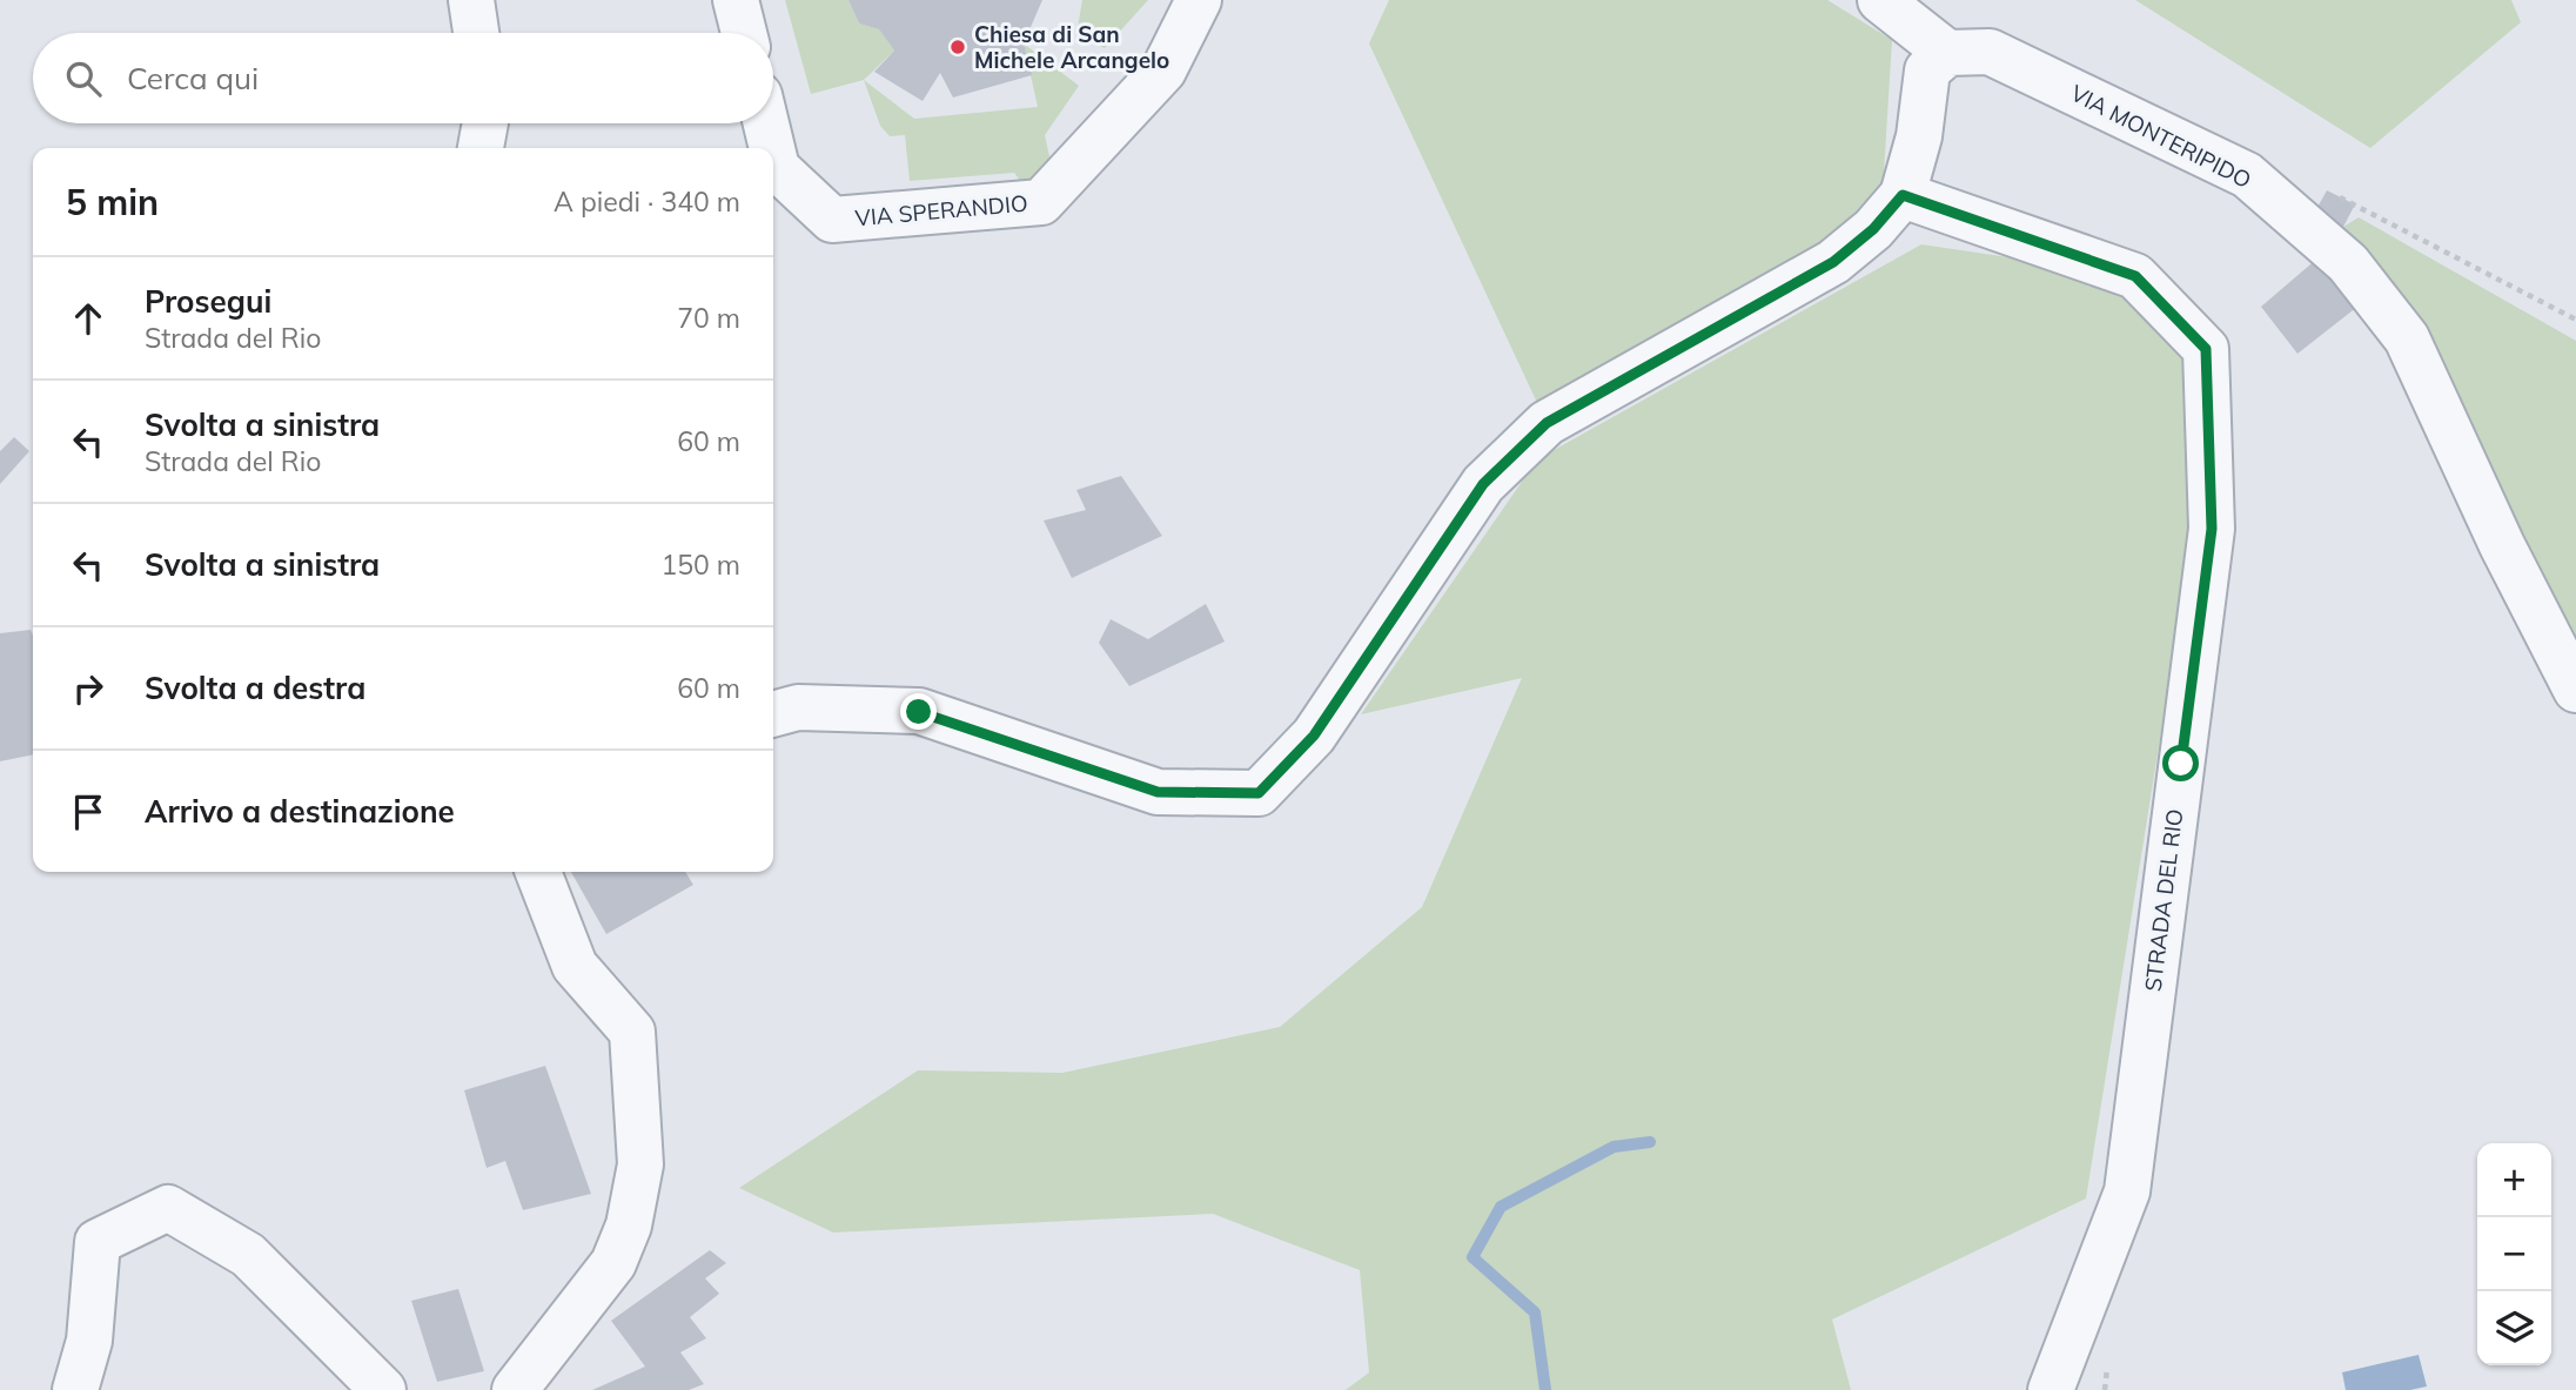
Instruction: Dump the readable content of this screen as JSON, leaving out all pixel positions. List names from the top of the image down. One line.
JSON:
{"streets":{"street":["VIA MONTERIPIDO","VIA SPERANDIO","STRADA DEL RIO"]},"places":["Chiesa di San Michele Arcangelo"],"page":{"search":"Cerca qui","heading":["5 min","A piedi · 340 m"],"list":[["Prosegui","Strada del Rio","70 m"],["Svolta a sinistra","Strada del Rio","60 m"],["Svolta a sinistra","150 m"],["Svolta a destra","60 m"],"Arrivo a destinazione"],"map_buttons":["+","−"]}}
